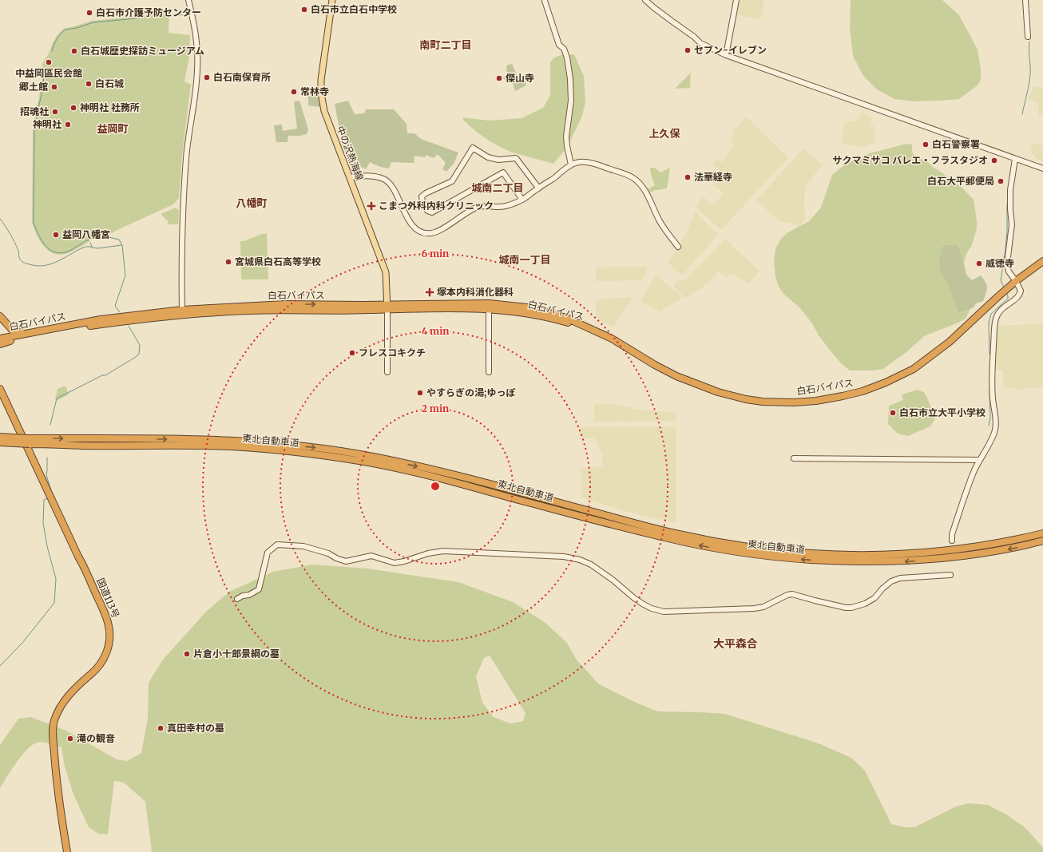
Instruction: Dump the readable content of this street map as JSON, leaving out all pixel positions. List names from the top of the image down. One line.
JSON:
{"streets":{"highway":["白石バイパス","東北自動車道","国道113号"],"main road":["中の沢熱海線"]},"crossings":[["中の沢熱海線","白石バイパス"]],"districts":["南町二丁目","益岡町","上久保","城南二丁目","八幡町","城南一丁目","大平森合"],"places":{"other":["白石市立白石中学校","白石市介護予防センター","セブン-イレブン","白石城歴史探訪ミュージアム","中益岡區民会館","白石南保育所","傑山寺","白石城","郷土館","常林寺","神明社 社務所","招魂社","神明社","白石警察署","サクマミサコ バレエ・フラスタジオ","法華経寺","白石大平郵便局","益岡八幡宮","宮城県白石高等学校","威徳寺","フレスコキクチ","やすらぎの湯;ゆっぽ","白石市立大平小学校","片倉小十郎景綱の墓","真田幸村の墓","滝の観音"],"health":["こまつ外科内科クリニック","塚本内科消化器科"]},"rings":["6 min","4 min","2 min"]}
